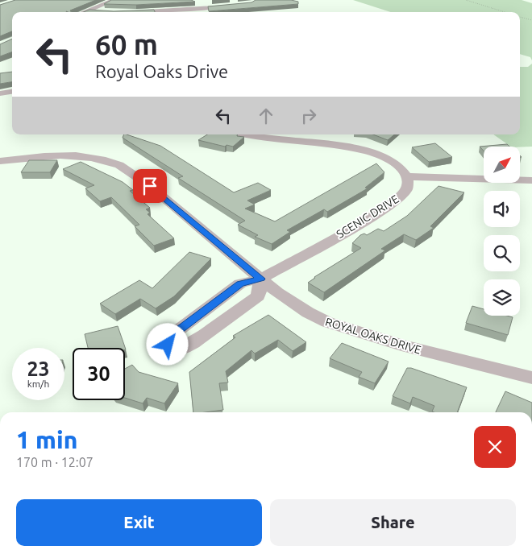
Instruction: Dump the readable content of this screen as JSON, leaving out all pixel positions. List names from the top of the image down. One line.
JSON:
{"streets":{"street":["SCENIC DRIVE","ROYAL OAKS DRIVE"]},"crossings":[["SCENIC DRIVE","ROYAL OAKS DRIVE"]],"north":"top right","page":{"turn":["60 m","Royal Oaks Drive"],"speed":"23 km/h","limit":"30","heading":["1 min","170 m · 12:07"],"buttons":["Exit","Share"]}}
